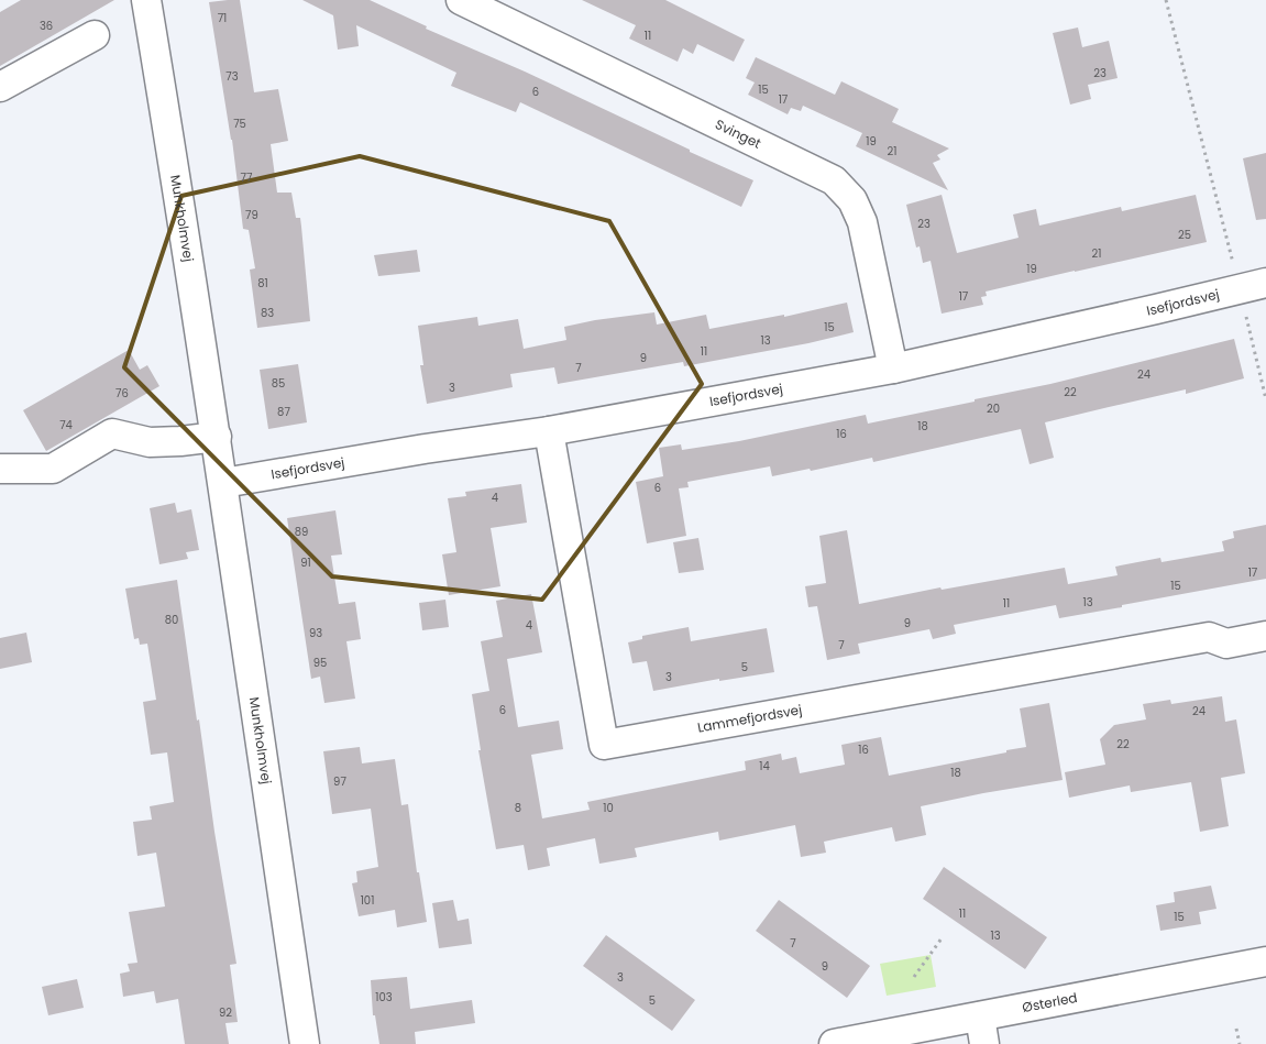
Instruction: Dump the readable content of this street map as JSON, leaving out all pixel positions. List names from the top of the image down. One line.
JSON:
{"streets":{"street":["Svinget","Munkholmvej","Isefjordsvej","Lammefjordsvej","Østerled"]},"crossings":[["Svinget","Isefjordsvej"],["Munkholmvej","Isefjordsvej"],["Isefjordsvej","Lammefjordsvej"]],"house_numbers":["71","36","11","23","73","15","6","17","75","19","21","77","79","23","25","21","19","81","17","83","15","13","11","9","7","24","85","3","22","76","20","87","74","18","16","6","4","89","91","17","15","13","11","80","9","4","93","7","95","5","3","6","24","22","16","14","18","97","8","10","101","11","15","13","7","9","3","103","5","92"]}
